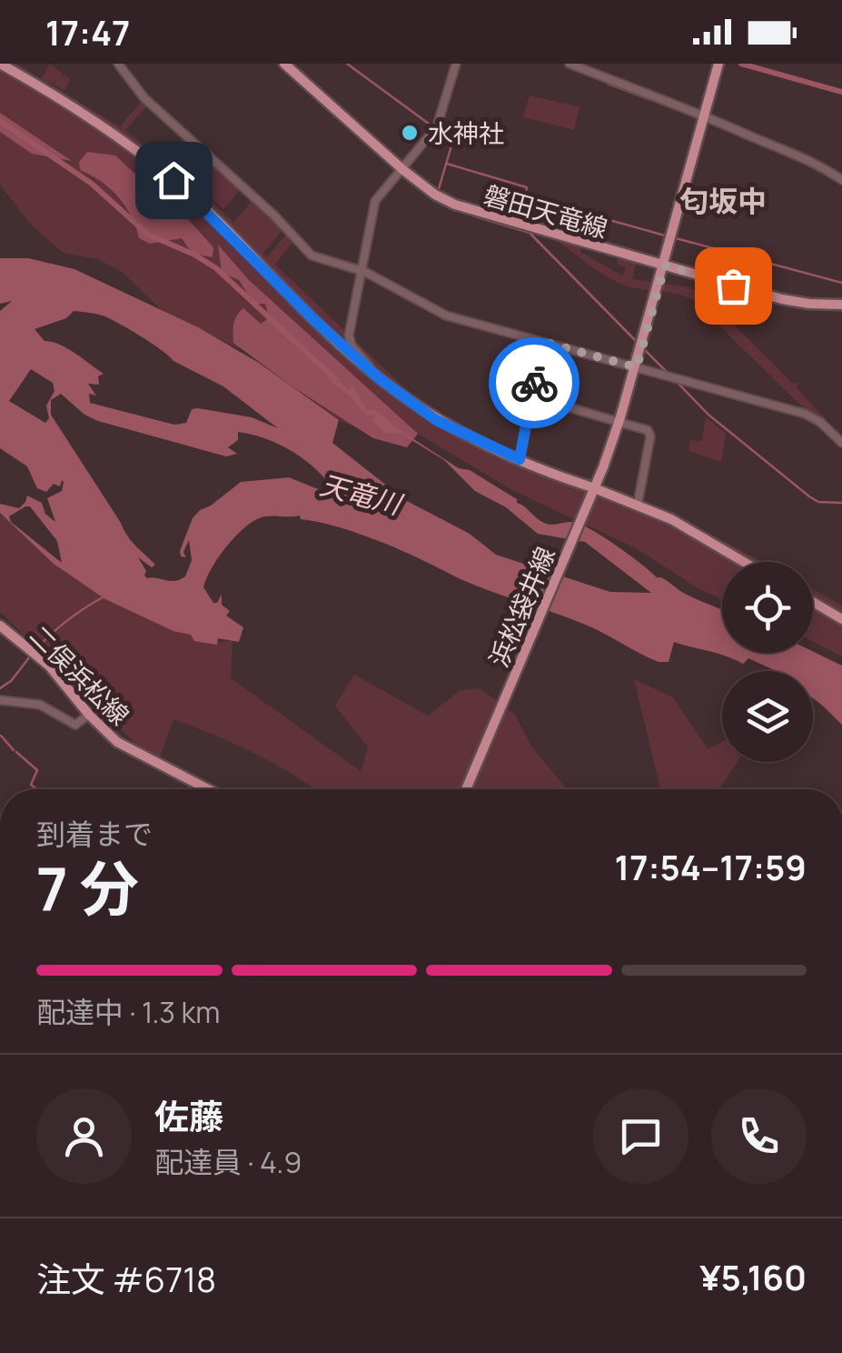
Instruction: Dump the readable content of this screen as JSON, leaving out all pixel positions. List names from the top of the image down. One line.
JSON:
{"streets":{"main road":["磐田天竜線","浜松袋井線","二俣浜松線"]},"crossings":[["磐田天竜線","浜松袋井線"]],"districts":["匂坂中"],"water":["天竜川"],"places":["水神社"],"page":{"status":"17:47","heading":["7 分","到着まで","17:54–17:59"],"panel":["佐藤","配達員 · 4.9","注文 #6718","¥5,160"],"bar":"配達中 · 1.3 km"}}
